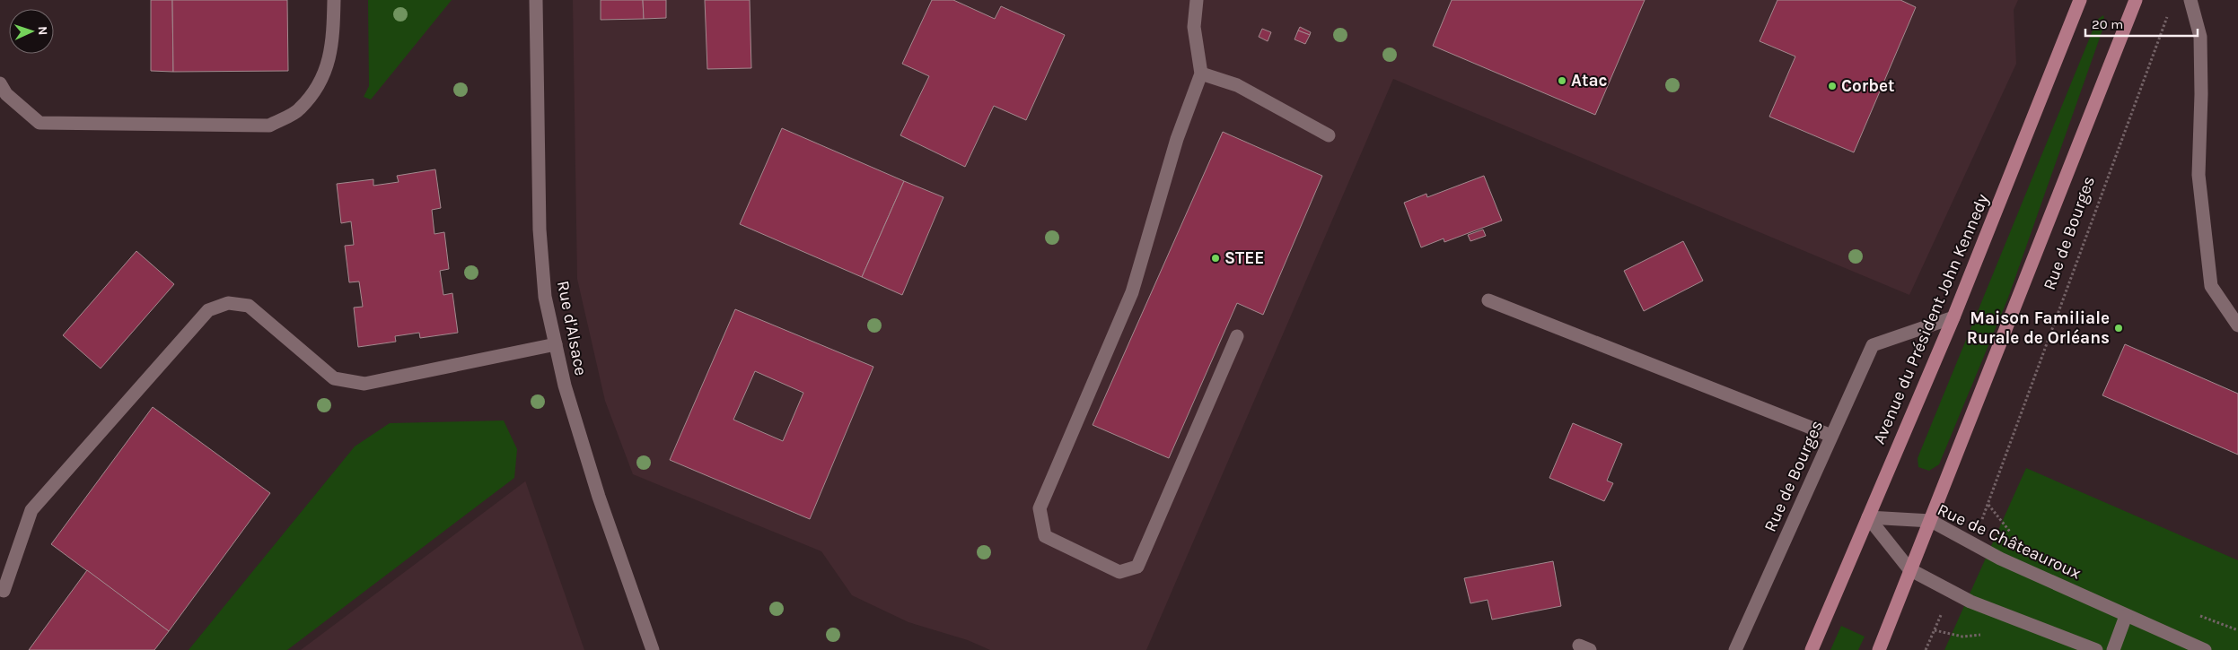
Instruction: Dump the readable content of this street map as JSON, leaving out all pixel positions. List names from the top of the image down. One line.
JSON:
{"streets":{"main road":["Avenue du Président John Kennedy"],"street":["Rue de Bourges","Rue d'Alsace","Rue de Châteauroux"]},"crossings":[["Rue de Bourges","Avenue du Président John Kennedy"],["Avenue du Président John Kennedy","Rue de Châteauroux"]],"places":["Atac","Corbet","STEE","Maison Familiale Rurale de Orléans"],"scale_bar":"20 m","north":"right"}
